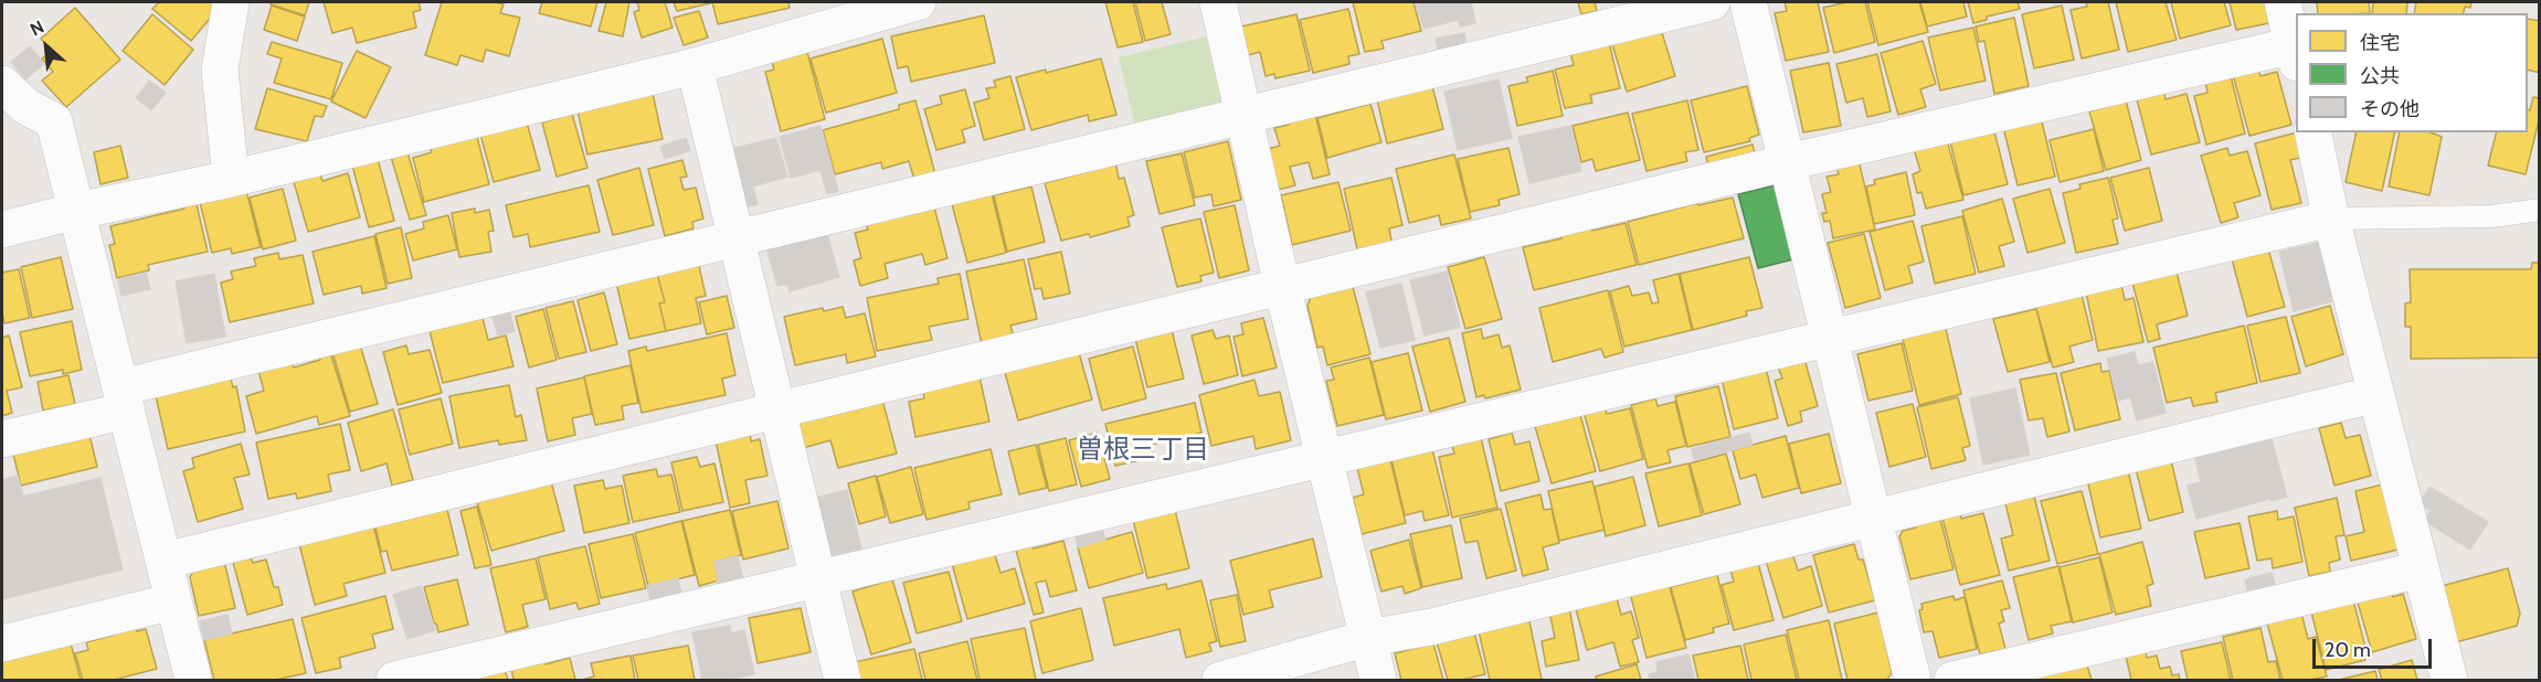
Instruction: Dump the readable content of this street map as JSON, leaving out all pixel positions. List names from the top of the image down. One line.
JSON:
{"districts":["曽根三丁目"],"legend":["住宅","公共","その他"],"scale_bar":"20 m","north":"top left"}
